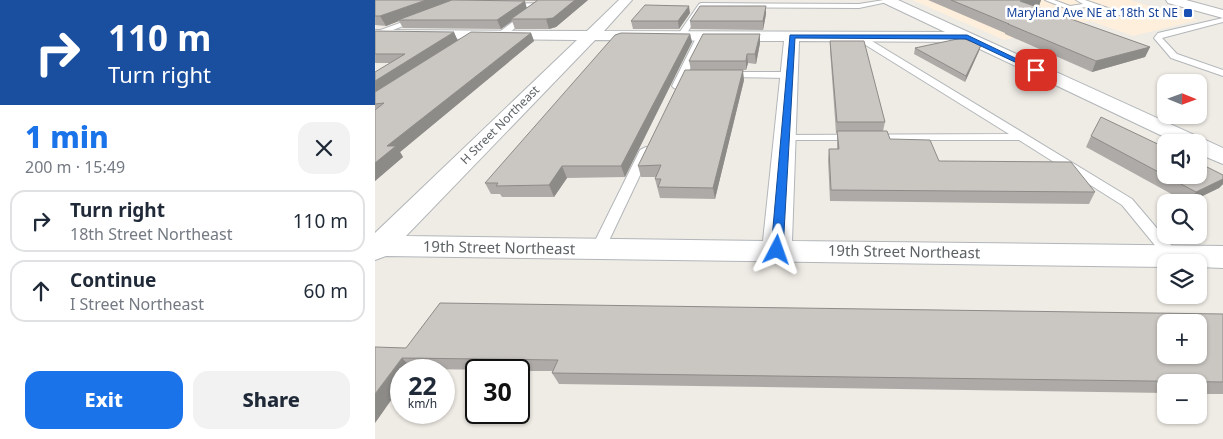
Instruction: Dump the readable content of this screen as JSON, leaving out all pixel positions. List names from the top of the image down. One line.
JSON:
{"streets":{"street":["H Street Northeast","19th Street Northeast"]},"crossings":[["H Street Northeast","19th Street Northeast"]],"places":{"transit":["Maryland Ave NE at 18th St NE"]},"north":"right","page":{"turn":["110 m","Turn right"],"map_buttons":["+","−"],"heading":["1 min","200 m · 15:49"],"list":[{"name":"Turn right","note":"18th Street Northeast","value":"110 m"},{"name":"Continue","note":"I Street Northeast","value":"60 m"}],"speed":"22 km/h","limit":"30","buttons":["Exit","Share"]}}
